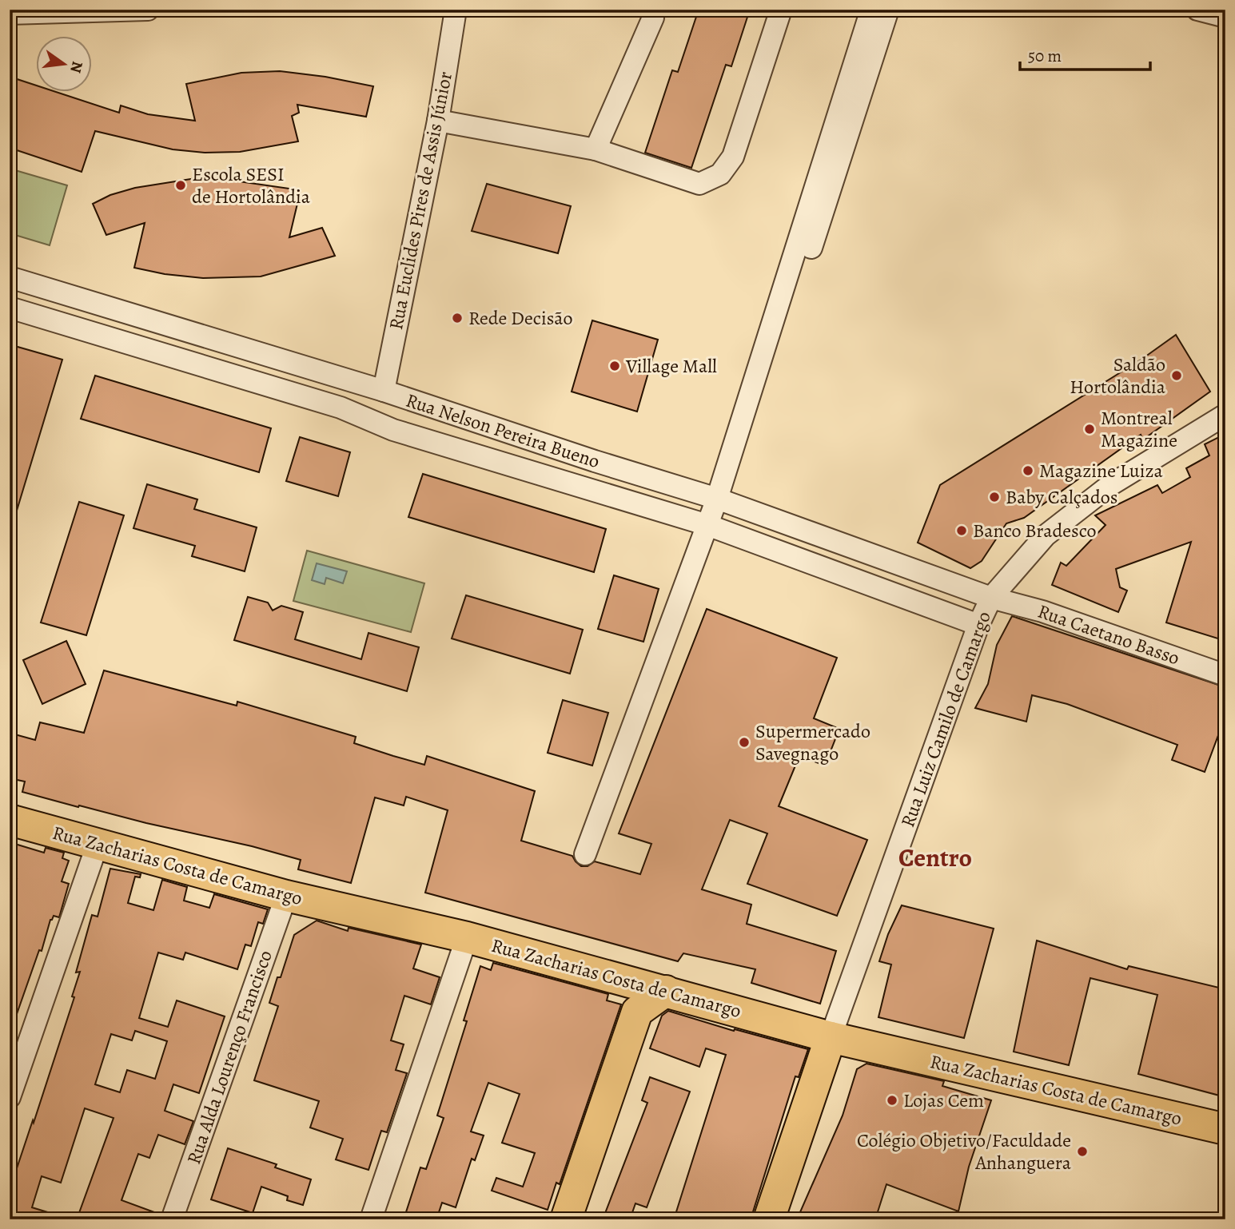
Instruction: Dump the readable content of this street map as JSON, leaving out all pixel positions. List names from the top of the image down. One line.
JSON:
{"streets":{"main road":["Rua Luiz Camilo de Camargo","Rua Zacharias Costa de Camargo"],"street":["Rua Euclides Pires de Assis Júnior","Rua Nelson Pereira Bueno","Rua Caetano Basso","Rua Alda Lourenço Francisco"]},"crossings":[["Rua Euclides Pires de Assis Júnior","Rua Nelson Pereira Bueno"],["Rua Nelson Pereira Bueno","Rua Caetano Basso"],["Rua Nelson Pereira Bueno","Rua Luiz Camilo de Camargo"],["Rua Caetano Basso","Rua Luiz Camilo de Camargo"],["Rua Luiz Camilo de Camargo","Rua Zacharias Costa de Camargo"],["Rua Zacharias Costa de Camargo","Rua Alda Lourenço Francisco"]],"districts":["Centro"],"places":["Escola SESI de Hortolândia","Rede Decisão","Village Mall","Saldão Hortolândia","Montreal Magazine","Magazine Luiza","Baby Calçados","Banco Bradesco","Supermercado Savegnago","Lojas Cem","Colégio Objetivo/Faculdade Anhanguera"],"scale_bar":"50 m","north":"right"}
